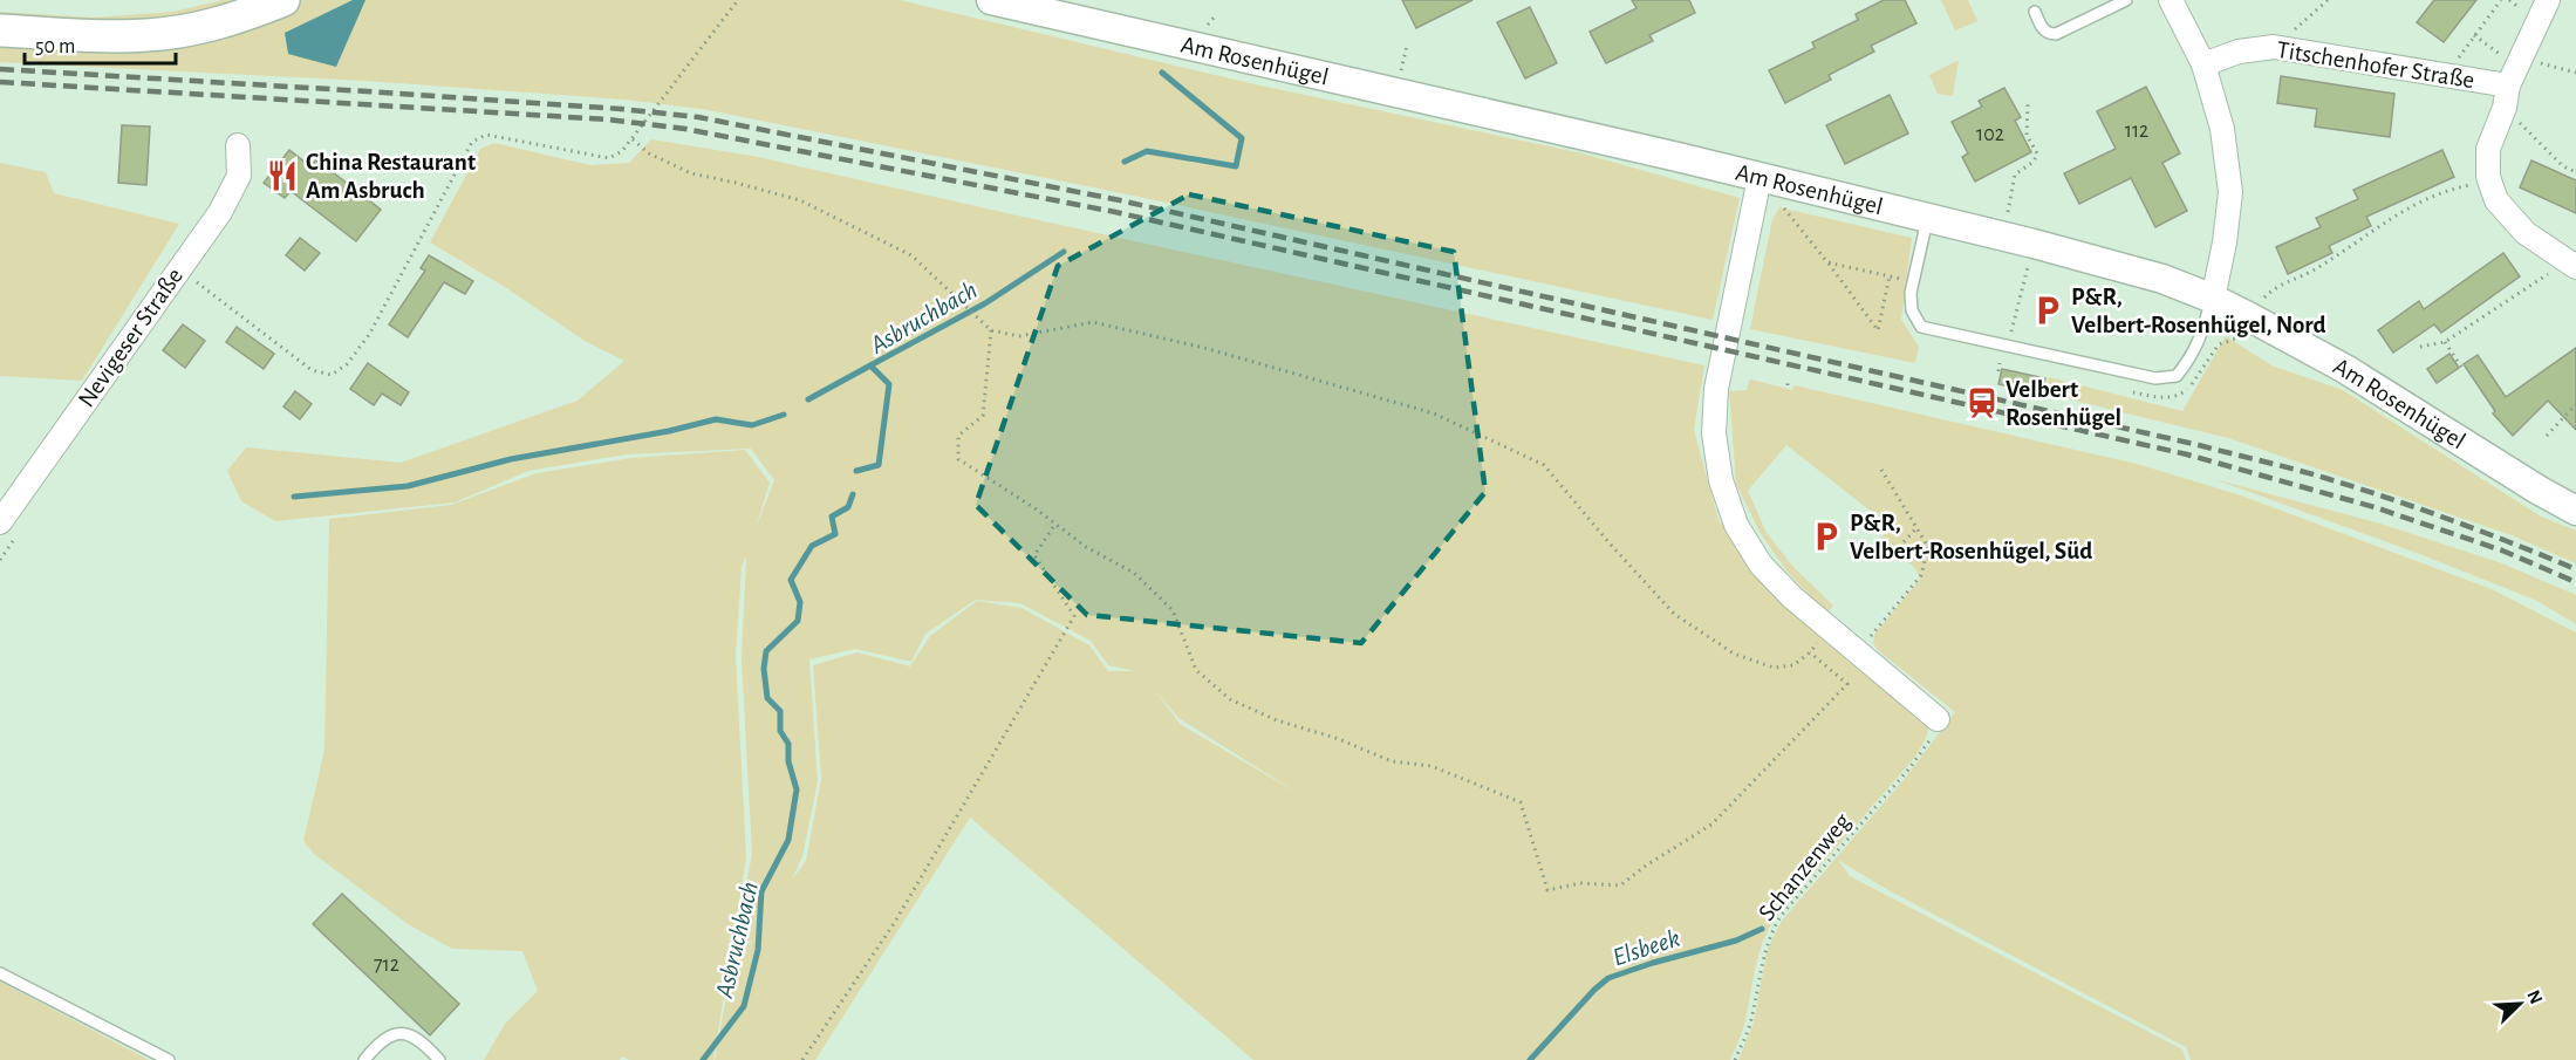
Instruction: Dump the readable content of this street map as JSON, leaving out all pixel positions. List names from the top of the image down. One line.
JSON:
{"streets":{"street":["Am Rosenhügel","Titschenhofer Straße","Nevigeser Straße"],"path":["Schanzenweg"]},"water":["Asbruchbach","Elsbeek"],"places":{"restaurant":["China Restaurant Am Asbruch"],"parking":["P&R, Velbert-Rosenhügel, Nord","P&R, Velbert-Rosenhügel, Süd"],"station":["Velbert Rosenhügel"]},"house_numbers":["112","102","712"],"scale_bar":"50 m","north":"top right"}
